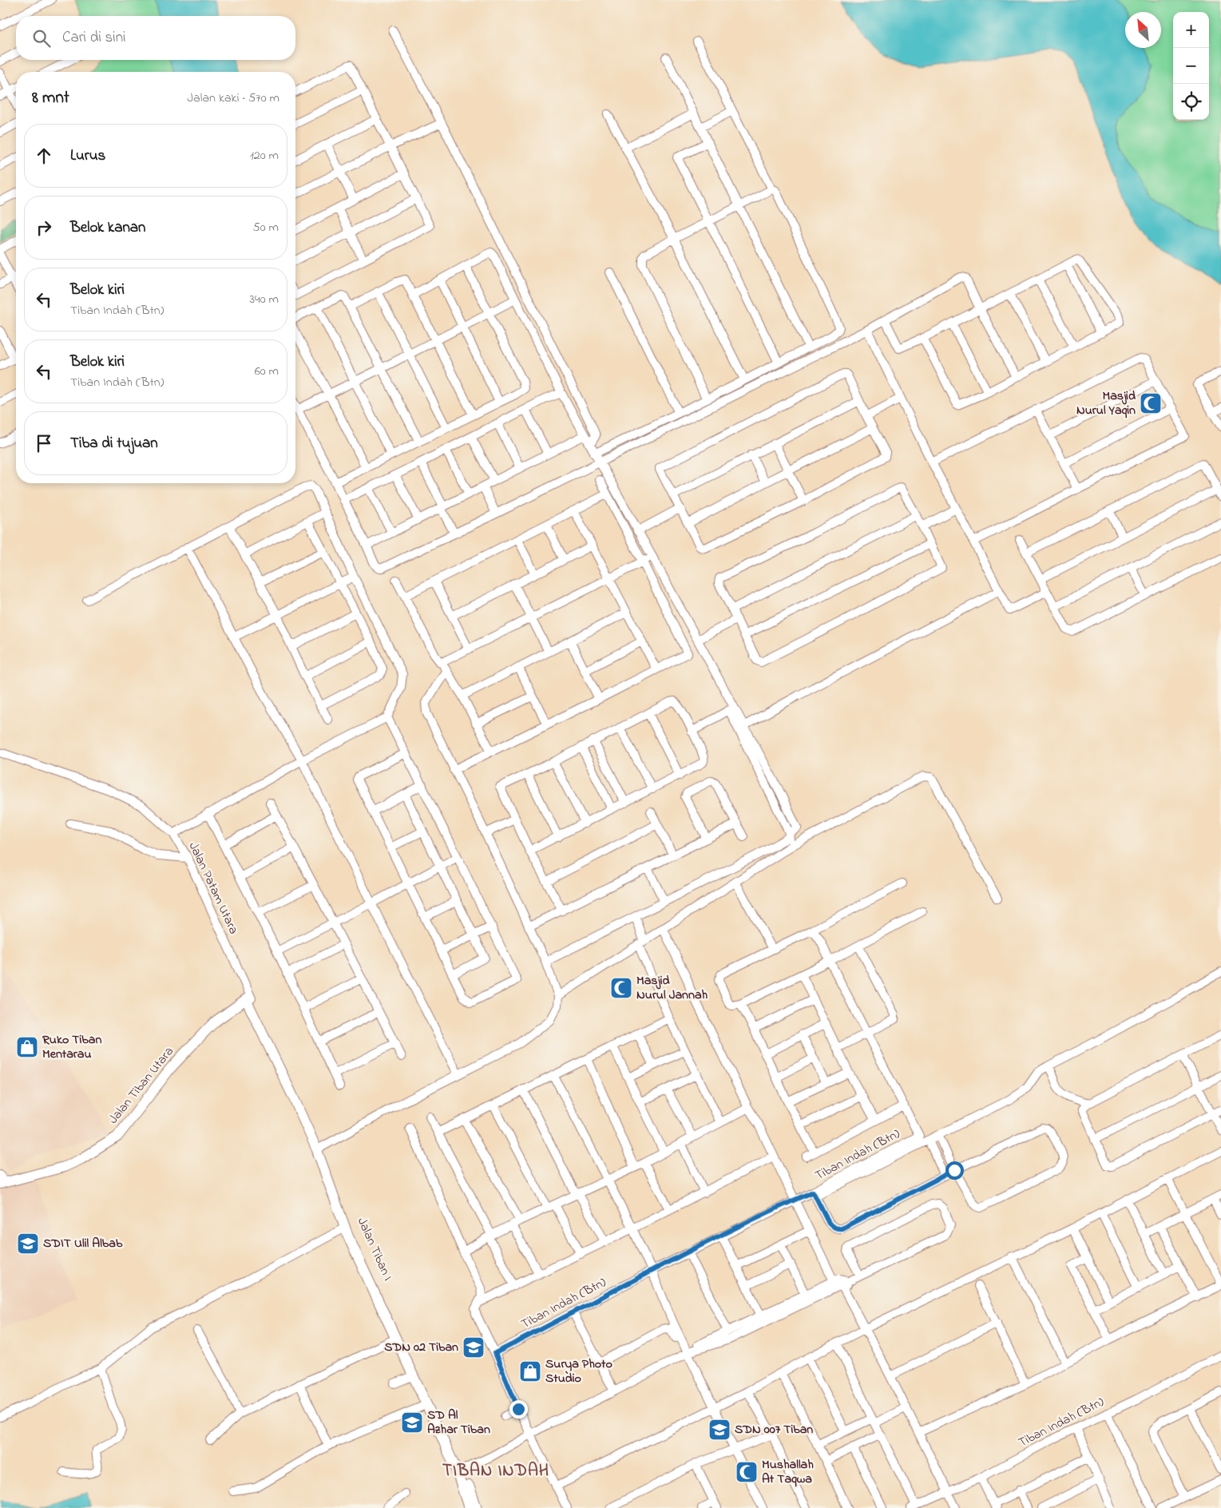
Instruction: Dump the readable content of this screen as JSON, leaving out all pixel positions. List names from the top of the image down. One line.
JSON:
{"streets":{"street":["Jalan Patam Utara","Jalan Tiban Utara","Tiban Indah (Btn)","Jalan Tiban I"]},"crossings":[["Jalan Patam Utara","Jalan Tiban Utara"],["Jalan Patam Utara","Jalan Tiban I"],["Jalan Tiban Utara","Jalan Tiban I"]],"districts":["TIBAN INDAH"],"places":{"mosque":["Masjid Nurul Yaqin","Masjid Nurul Jannah","Mushallah At Taqwa"],"shop":["Ruko Tiban Mentarau","Surya Photo Studio"],"school or university":["SDIT Ulil Albab","SDN 02 Tiban","SD Al Azhar Tiban","SDN 007 Tiban"]},"north":"top left","page":{"map_buttons":["+","−"],"search":"Cari di sini","heading":["8 mnt","Jalan kaki · 570 m"],"list":[["Lurus","120 m"],["Belok kanan","50 m"],["Belok kiri","Tiban Indah (Btn)","340 m"],["Belok kiri","Tiban Indah (Btn)","60 m"],"Tiba di tujuan"]}}
